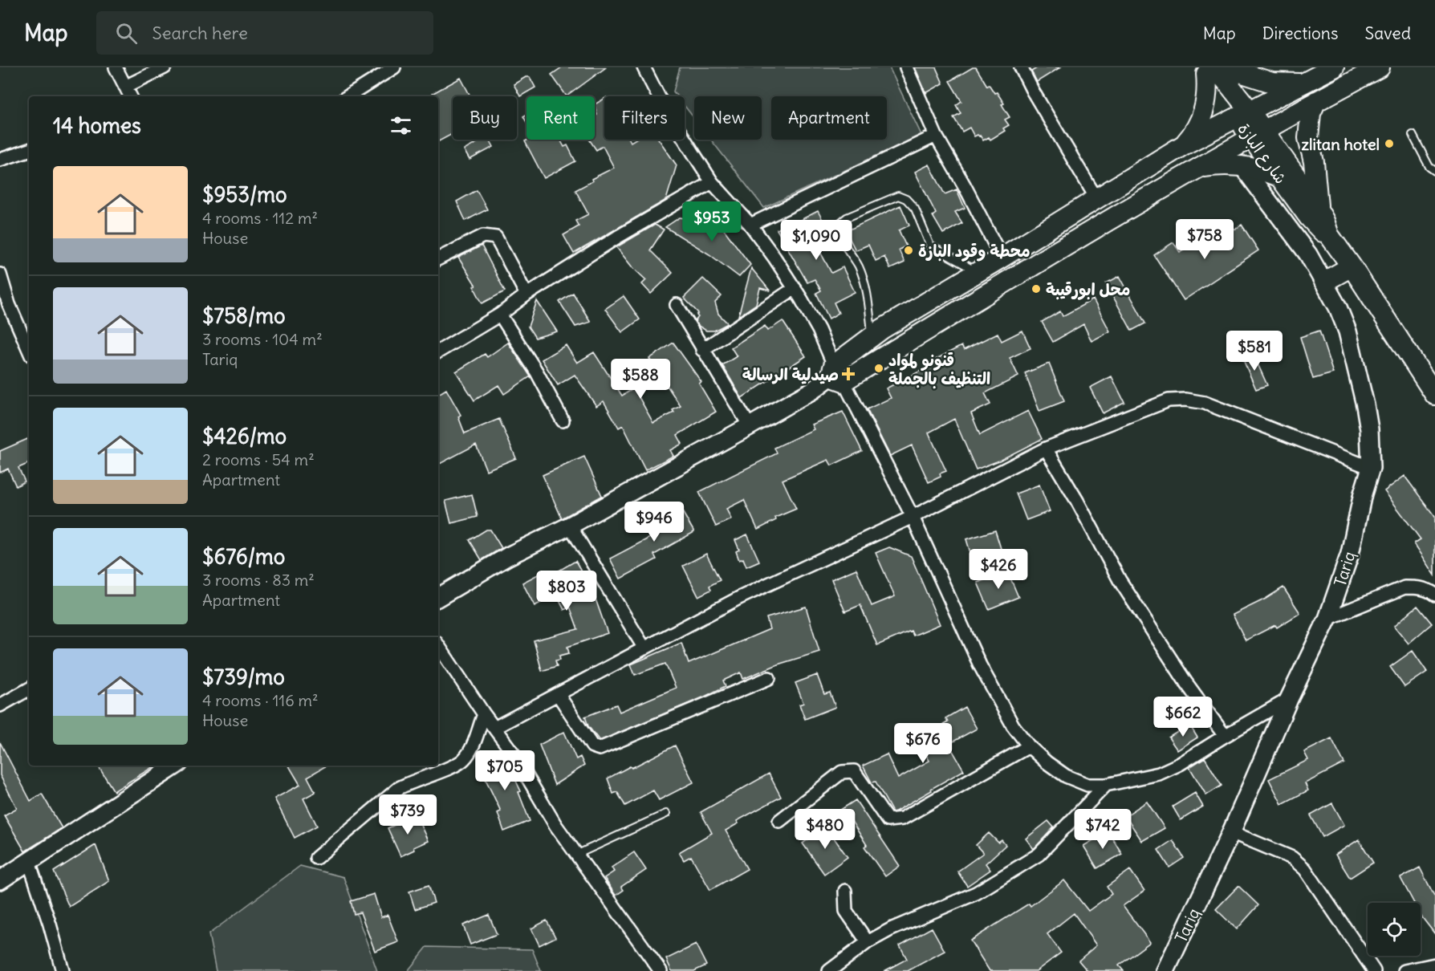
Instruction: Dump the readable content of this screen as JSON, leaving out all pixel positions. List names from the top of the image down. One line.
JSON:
{"streets":{"main road":["شارع البازة","Tariq"]},"places":{"other":["zlitan hotel","محطة وقود البازة","محل ابورقيبة","قنونو لمواد التنظيف بالجملة"],"health":["صيدلية الرسالة"]},"page":{"header":"Map","search":"Search here","nav":["Map","Directions","Saved"],"chip":["Buy","Rent","Filters","New","Apartment"],"heading":"14 homes","list":[{"name":"$953/mo","note":"4 rooms · 112 m² · House"},{"name":"$758/mo","note":"3 rooms · 104 m² · Tariq"},{"name":"$426/mo","note":"2 rooms · 54 m² · Apartment"},{"name":"$676/mo","note":"3 rooms · 83 m² · Apartment"},{"name":"$739/mo","note":"4 rooms · 116 m² · House"}],"price":["$953","$758","$1,090","$581","$588","$946","$426","$803","$662","$676","$705","$739","$480","$742"]}}
